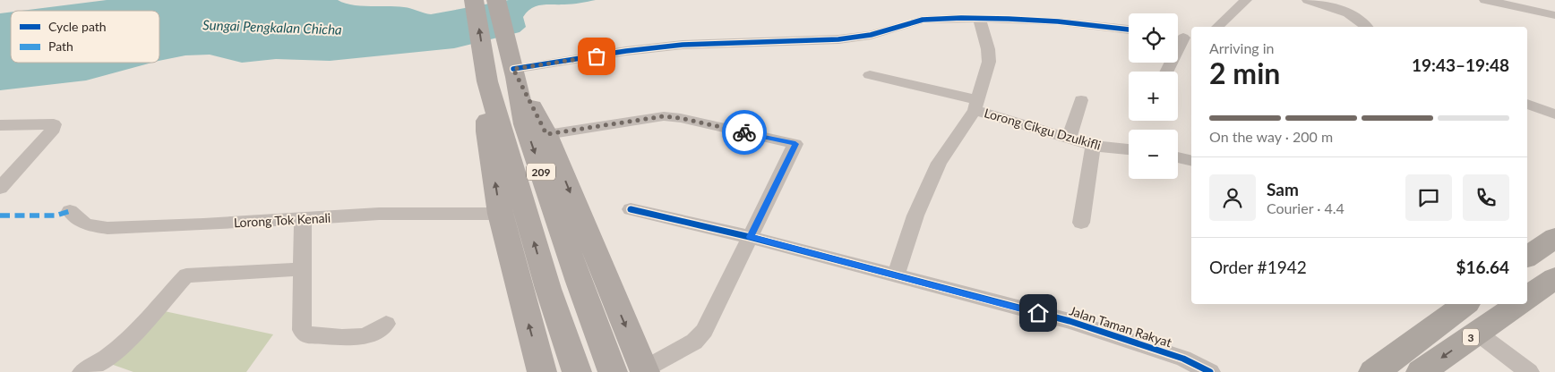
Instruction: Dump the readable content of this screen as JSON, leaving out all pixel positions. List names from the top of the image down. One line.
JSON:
{"streets":{"highway":["3"],"main road":["209"],"street":["Lorong Cikgu Dzulkifli","Lorong Tok Kenali","Jalan Taman Rakyat"]},"water":["Sungai Pengkalan Chicha"],"legend":["Cycle path","Path"],"page":{"map_buttons":["+","−"],"heading":["2 min","Arriving in","19:43–19:48"],"panel":["Sam","Courier · 4.4","Order #1942","$16.64"],"bar":"On the way · 200 m"}}
